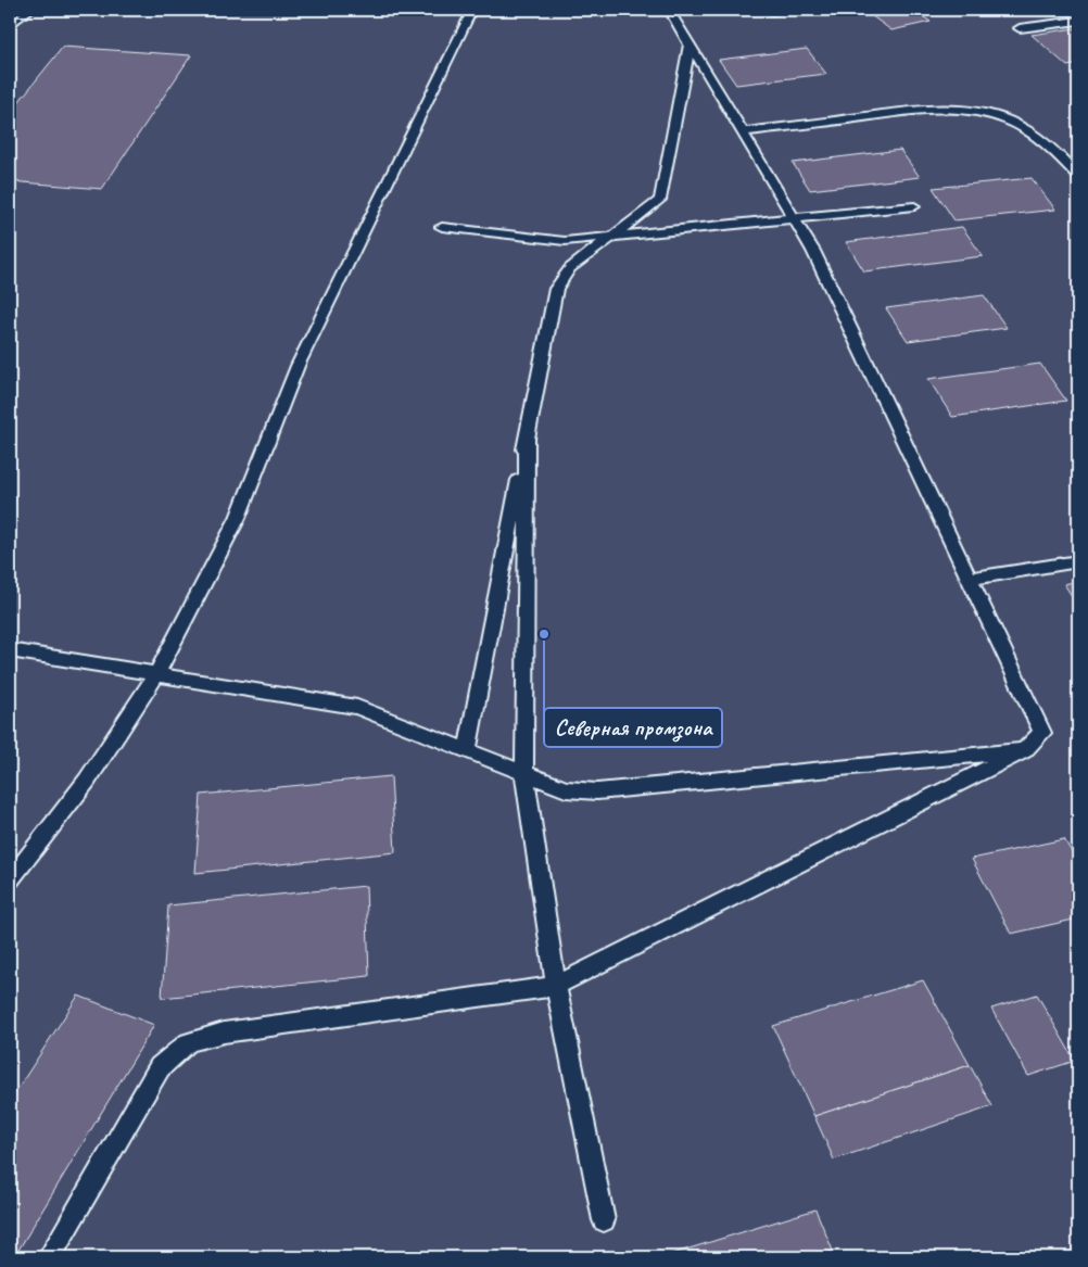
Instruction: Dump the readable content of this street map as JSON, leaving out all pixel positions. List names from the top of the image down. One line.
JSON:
{"places":["Северная промзона"]}
